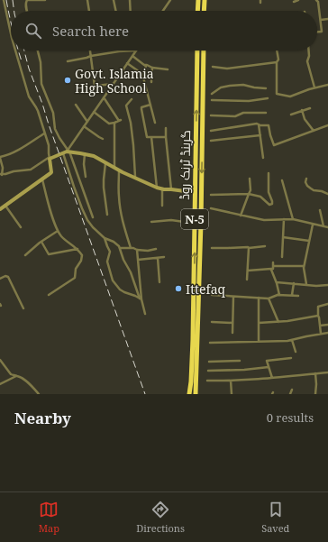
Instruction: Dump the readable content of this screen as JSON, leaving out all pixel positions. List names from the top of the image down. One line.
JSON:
{"streets":{"highway":["گرینڈ ٹرنک روڈ","N-5"]},"places":["Govt. Islamia High School","Ittefaq"],"page":{"search":"Search here","heading":["Nearby","0 results"],"nav":["Map","Directions","Saved"]}}
